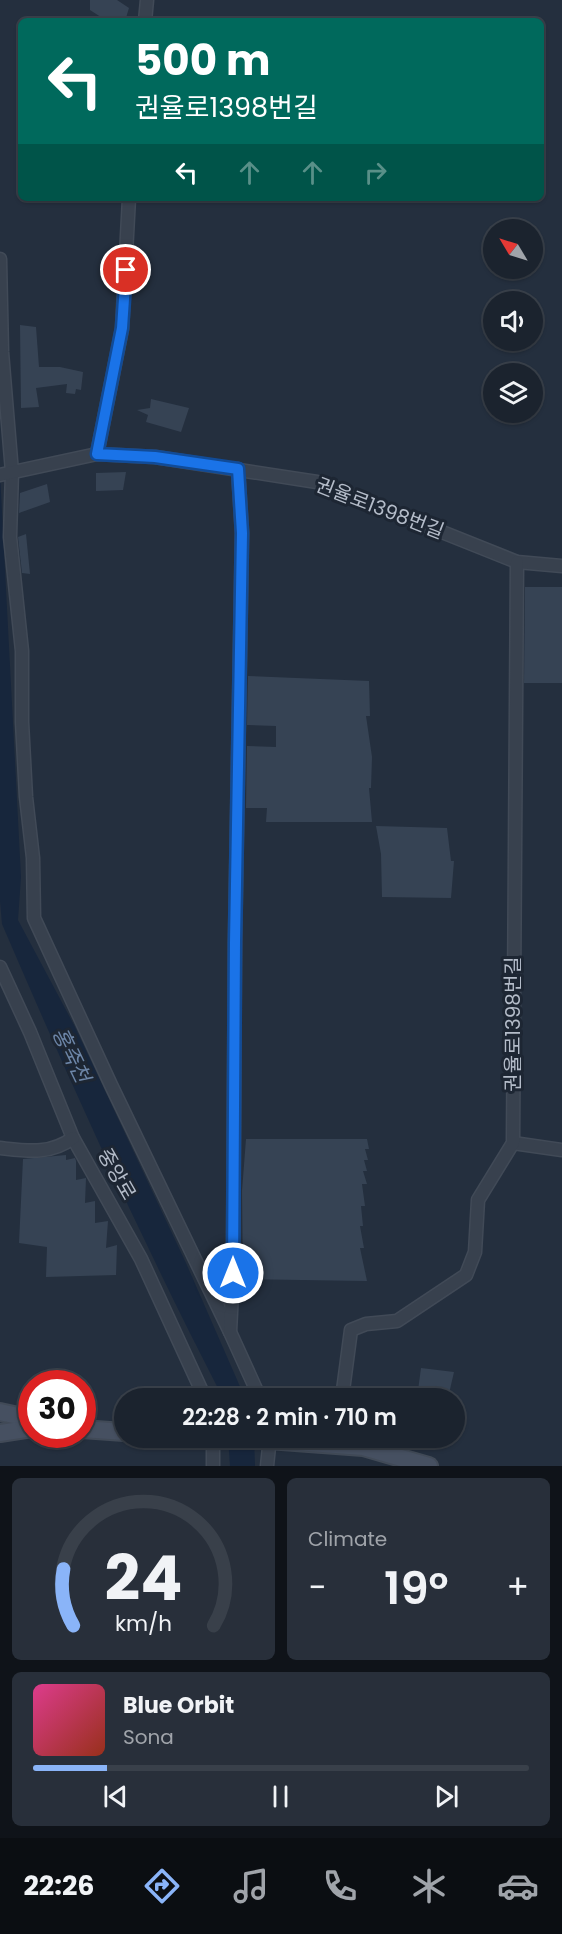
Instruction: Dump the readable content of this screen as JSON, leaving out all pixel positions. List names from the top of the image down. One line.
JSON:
{"streets":{"street":["권율로1398번길","중앙로"]},"water":["홍죽천"],"north":"top left","page":{"turn":["500 m","권율로1398번길"],"limit":"30","trip":"22:28 · 2 min · 710 m","tile":"Climate","heat":["−","19°","+"],"song":["Blue Orbit","Sona"],"tabs":"22:26","gauge":["24","km/h"]}}
